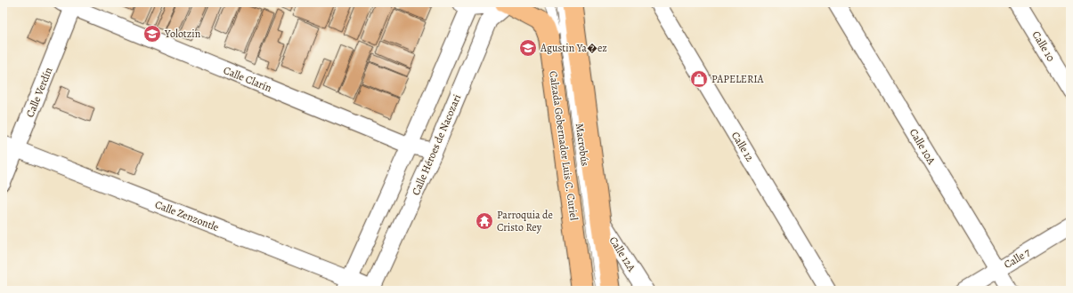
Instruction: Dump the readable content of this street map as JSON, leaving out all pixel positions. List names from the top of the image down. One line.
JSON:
{"streets":{"main road":["Calzada Gobernador Luis C. Curiel"],"street":["Calle 10","Calle Clarín","Calle Verdín","Calle Héroes de Nacozari","Calle 12","Calle 10A","Calle Zenzontle","Calle 12A","Calle 7"],"lane":["Macrobús"]},"crossings":[["Calle Clarín","Calle Verdín"],["Calle Clarín","Calle Héroes de Nacozari"],["Calle Verdín","Calle Zenzontle"],["Calle Héroes de Nacozari","Calzada Gobernador Luis C. Curiel"],["Calle Héroes de Nacozari","Calle Zenzontle"],["Calle 10A","Calle 7"]],"places":{"school or university":["Yolotzin","Agustin Ya�ez"],"shop":["PAPELERIA"],"temple":["Parroquia de Cristo Rey"]}}
